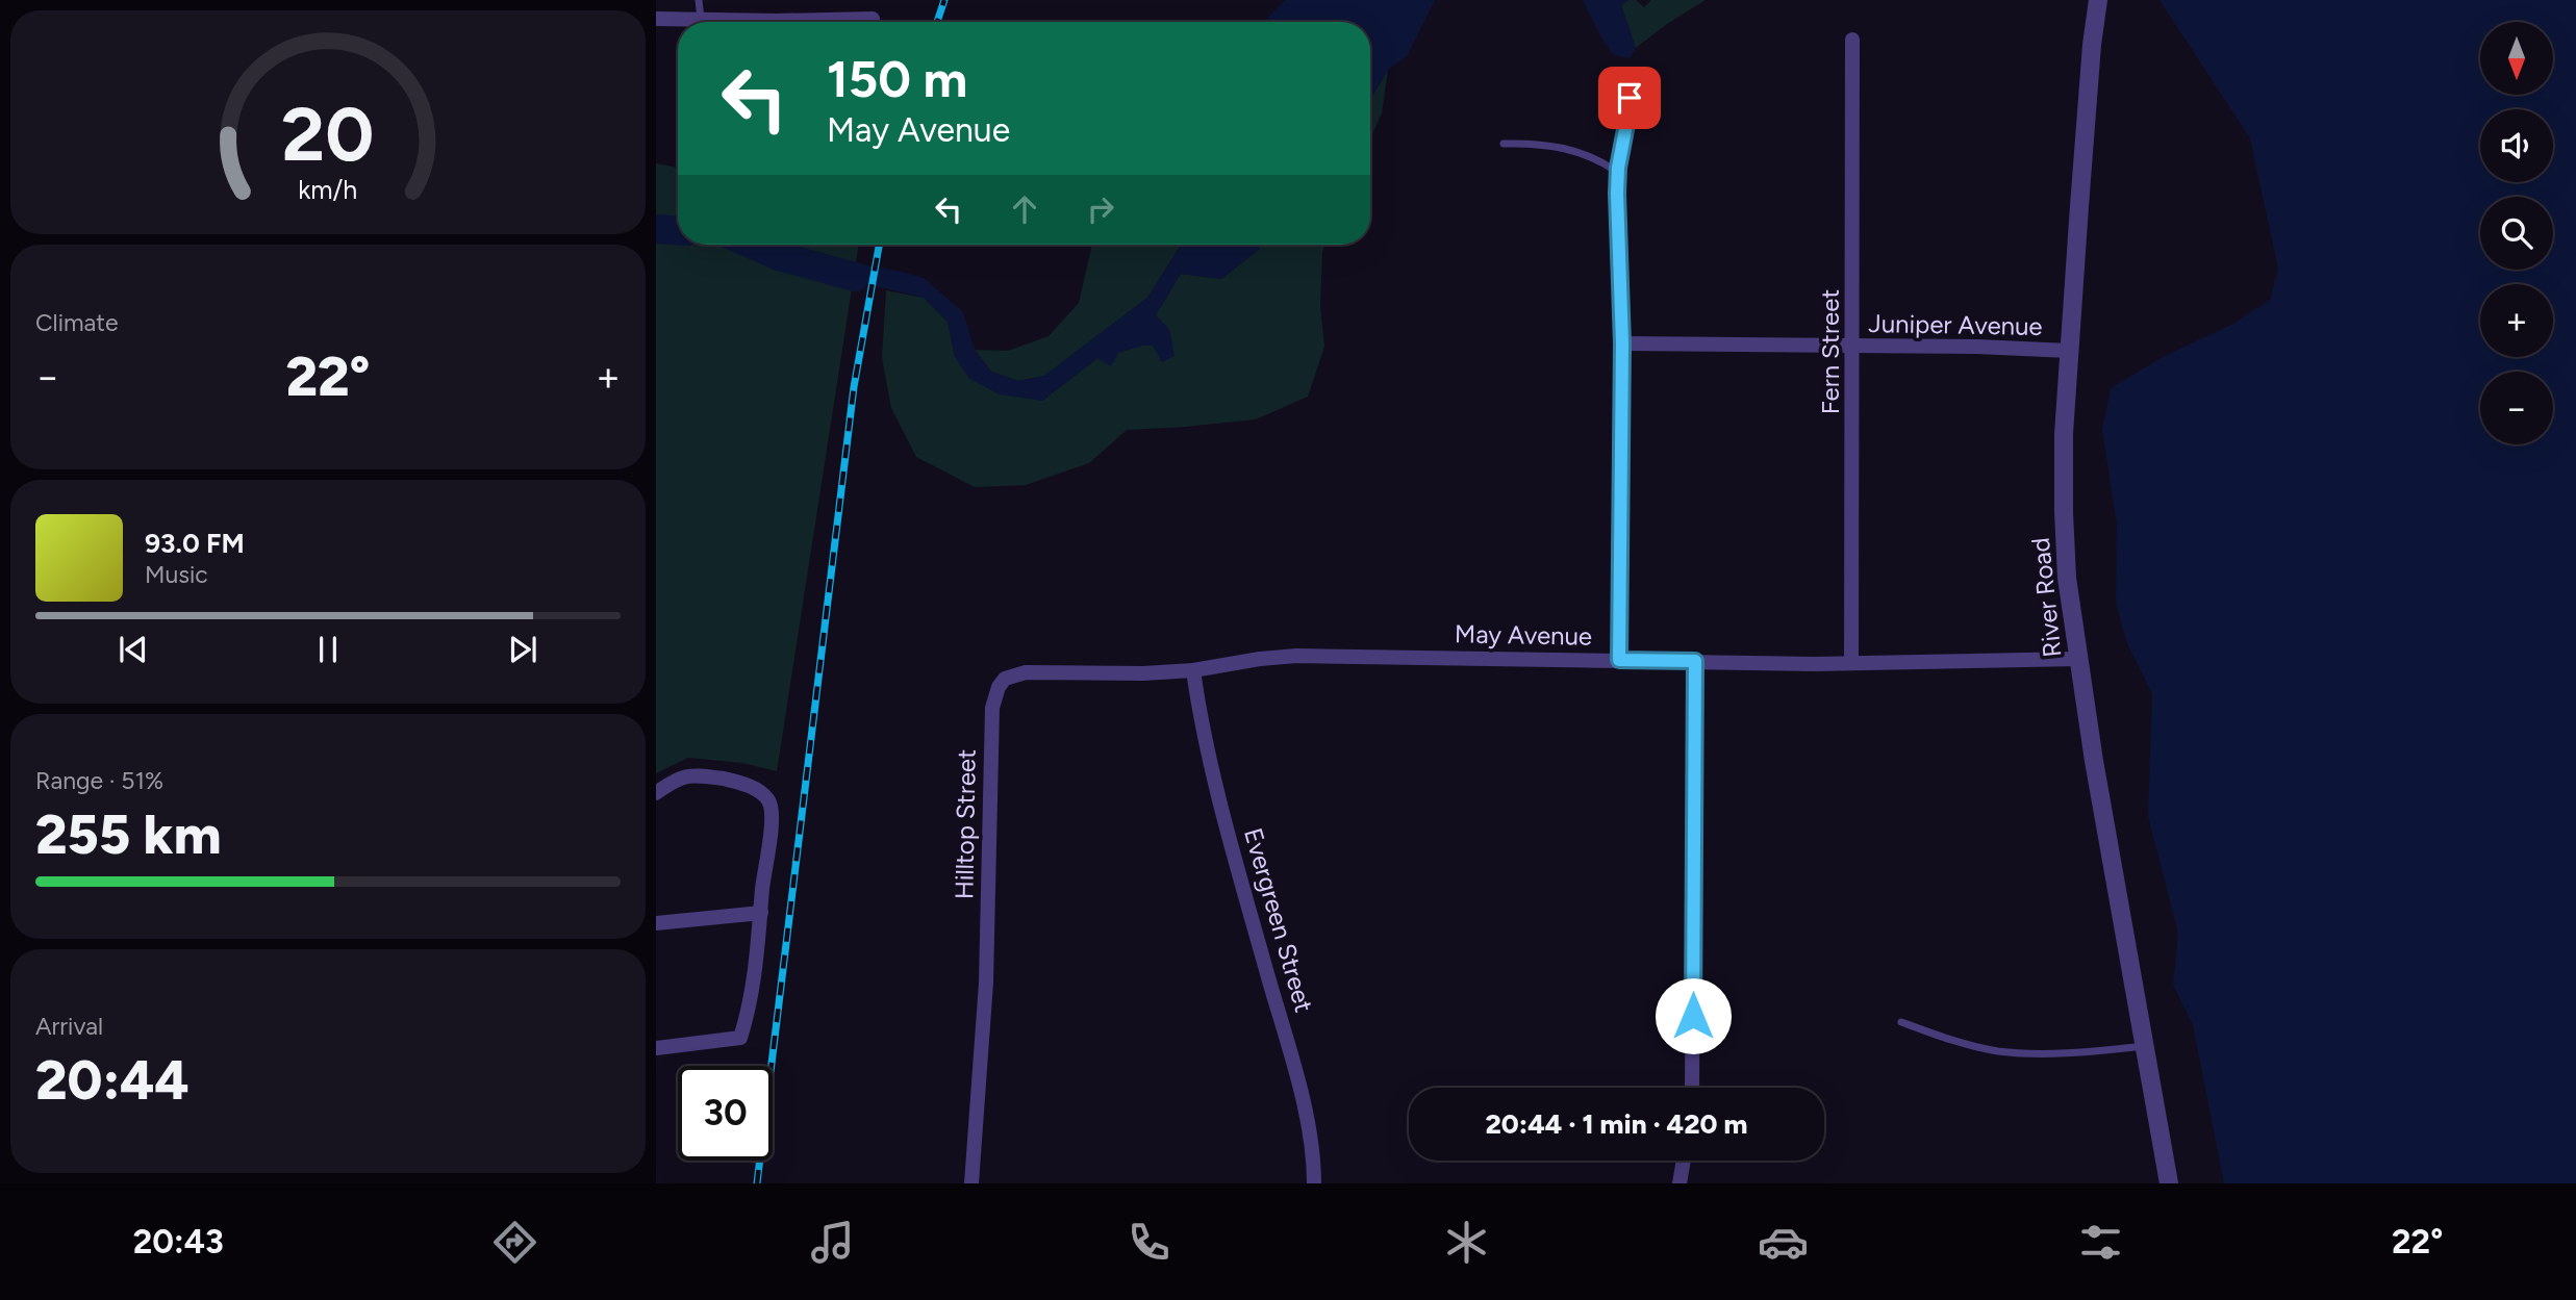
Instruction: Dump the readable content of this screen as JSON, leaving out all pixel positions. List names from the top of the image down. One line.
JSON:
{"streets":{"street":["Juniper Avenue","Fern Street","River Road","May Avenue","Hilltop Street","Evergreen Street"]},"crossings":[["Juniper Avenue","Fern Street"],["Juniper Avenue","River Road"],["Fern Street","May Avenue"],["River Road","May Avenue"],["May Avenue","Hilltop Street"],["May Avenue","Evergreen Street"]],"north":"bottom","page":{"map_buttons":["+","−"],"turn":["150 m","May Avenue"],"tile":["Climate",["Range · 51%","255 km"],["Arrival","20:44"]],"heat":["−","22°","+"],"song":["93.0 FM","Music"],"limit":"30","trip":"20:44 · 1 min · 420 m","tabs":["20:43","22°"],"gauge":["20","km/h"]}}
